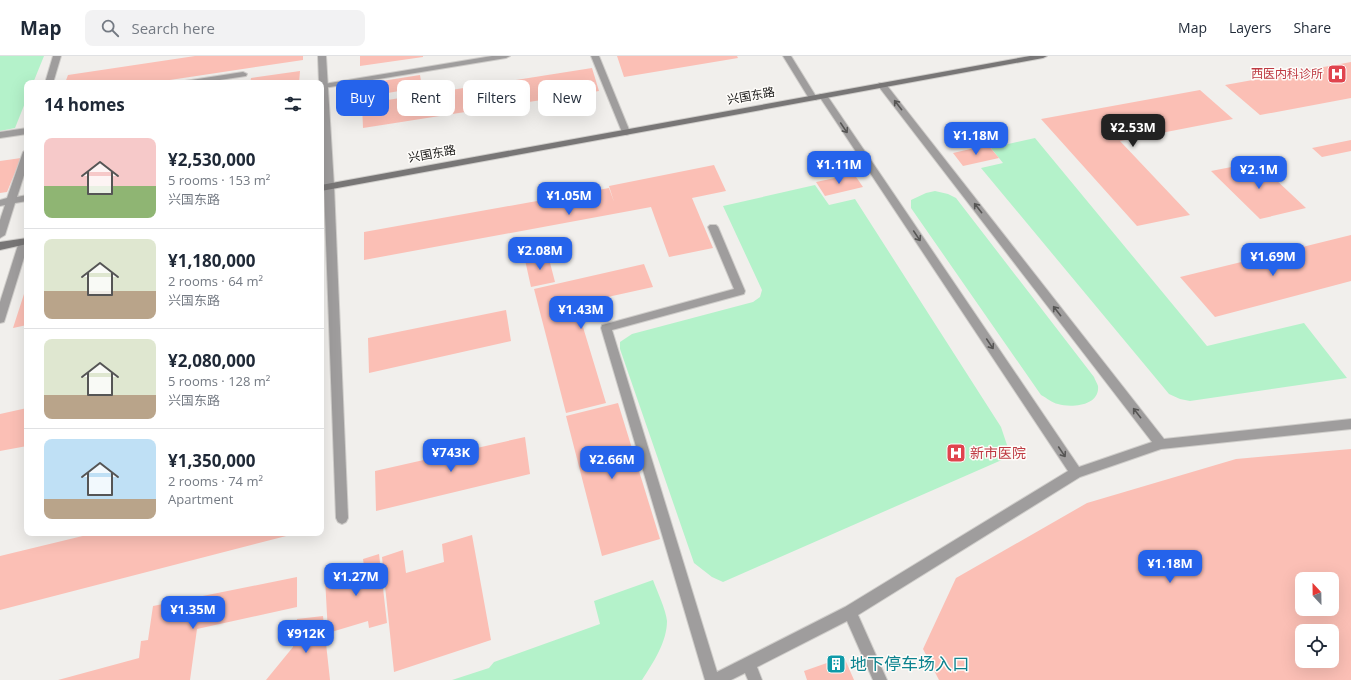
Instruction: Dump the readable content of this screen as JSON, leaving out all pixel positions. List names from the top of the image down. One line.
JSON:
{"streets":{"main road":["兴国东路"]},"places":{"hospital":["西医内科诊所","新市医院"],"building":["地下停车场入口"]},"north":"top","page":{"header":"Map","search":"Search here","nav":["Map","Layers","Share"],"chip":["Buy","Rent","Filters","New"],"heading":"14 homes","price":["¥2.53M","¥1.18M","¥1.11M","¥2.1M","¥1.05M","¥2.08M","¥1.69M","¥1.43M","¥743K","¥2.66M","¥1.18M","¥1.27M","¥1.35M","¥912K"],"list":[{"name":"¥2,530,000","note":"5 rooms · 153 m² · 兴国东路"},{"name":"¥1,180,000","note":"2 rooms · 64 m² · 兴国东路"},{"name":"¥2,080,000","note":"5 rooms · 128 m² · 兴国东路"},{"name":"¥1,350,000","note":"2 rooms · 74 m² · Apartment"}]}}
